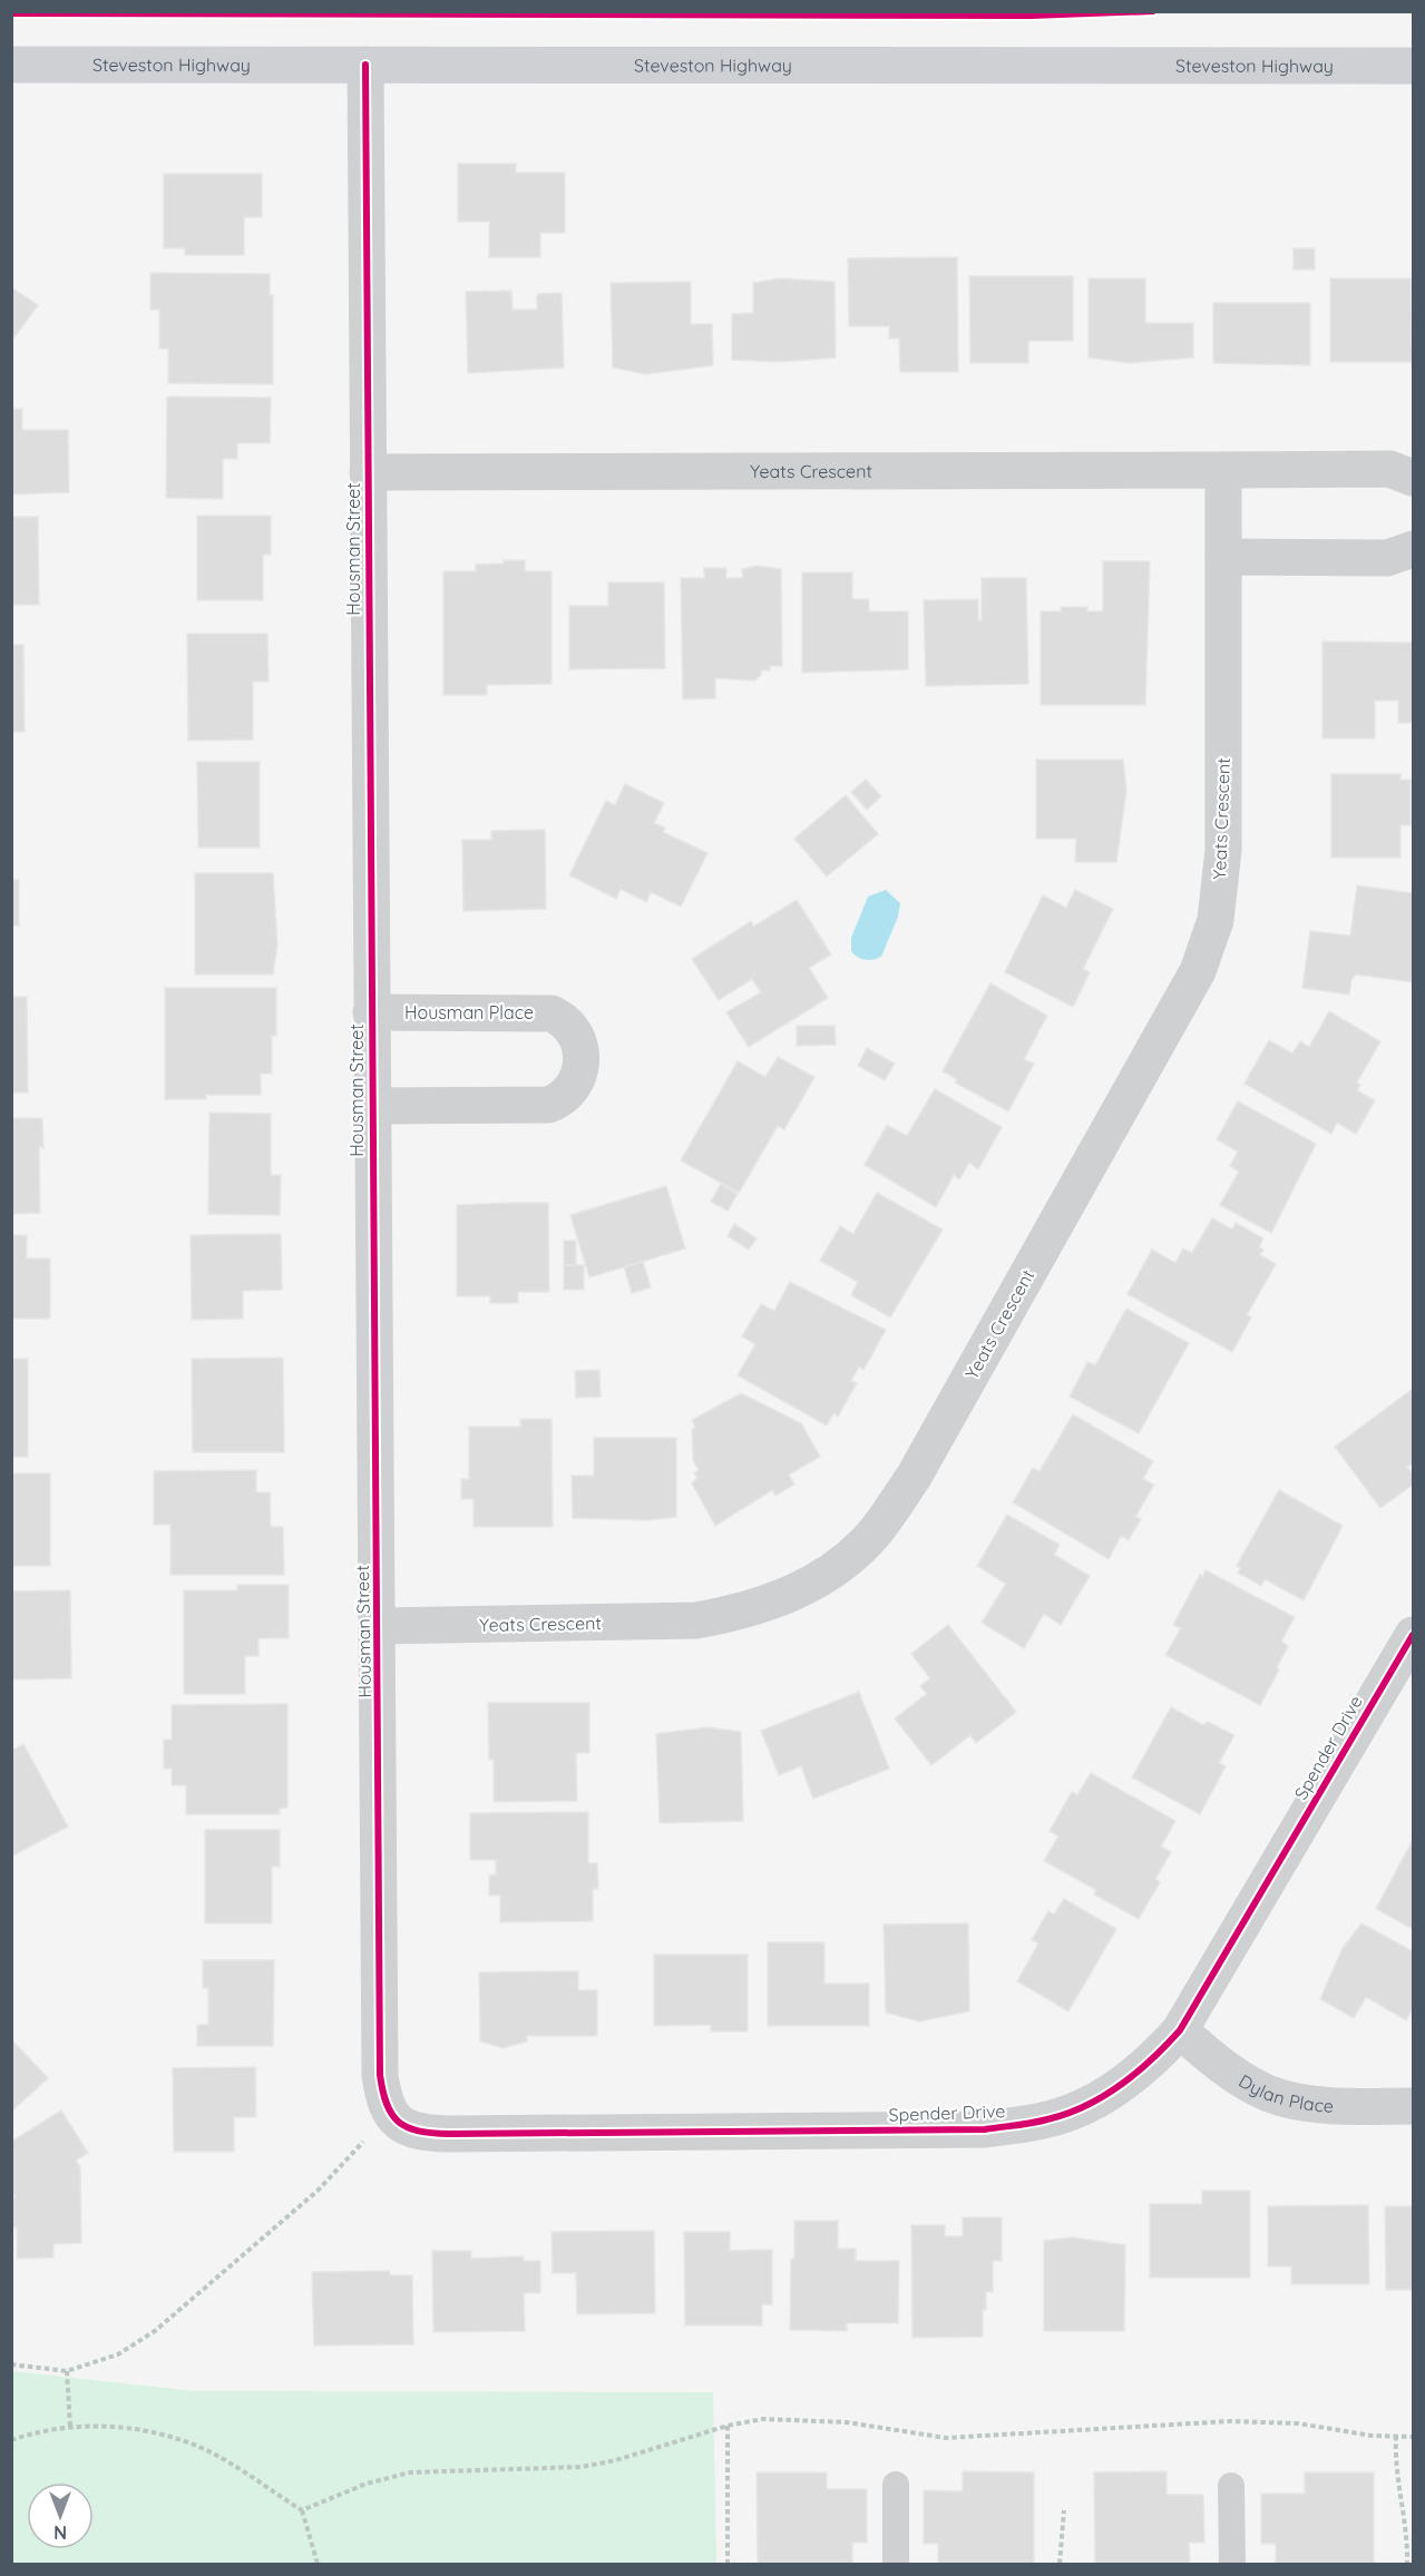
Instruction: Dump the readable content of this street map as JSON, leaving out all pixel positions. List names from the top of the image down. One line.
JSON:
{"streets":{"main road":["Steveston Highway"],"street":["Yeats Crescent","Housman Street","Housman Place","Spender Drive","Dylan Place"]},"crossings":[["Steveston Highway","Housman Street"],["Yeats Crescent","Housman Street"],["Housman Street","Housman Place"],["Housman Street","Spender Drive"],["Spender Drive","Dylan Place"]],"north":"bottom"}
